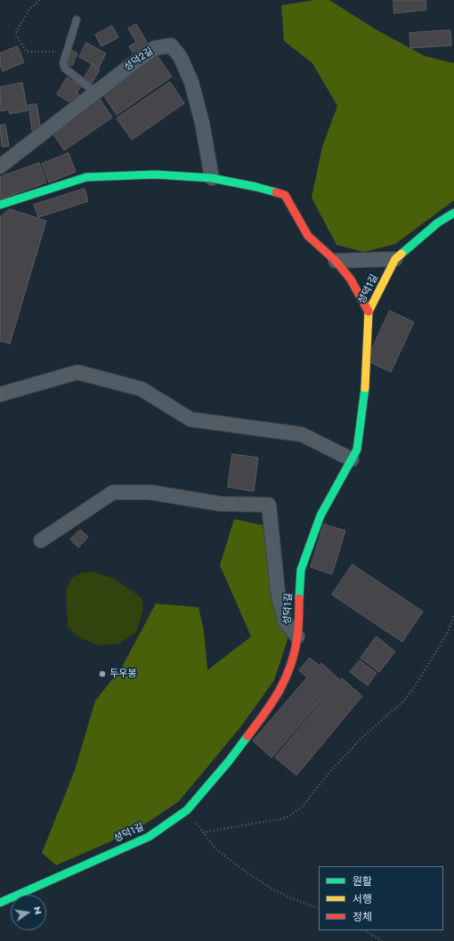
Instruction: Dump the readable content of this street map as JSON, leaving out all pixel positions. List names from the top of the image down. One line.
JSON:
{"streets":{"street":["성덕2길","성덕1길"]},"places":["두우봉"],"legend":["원활","서행","정체"],"north":"right"}
